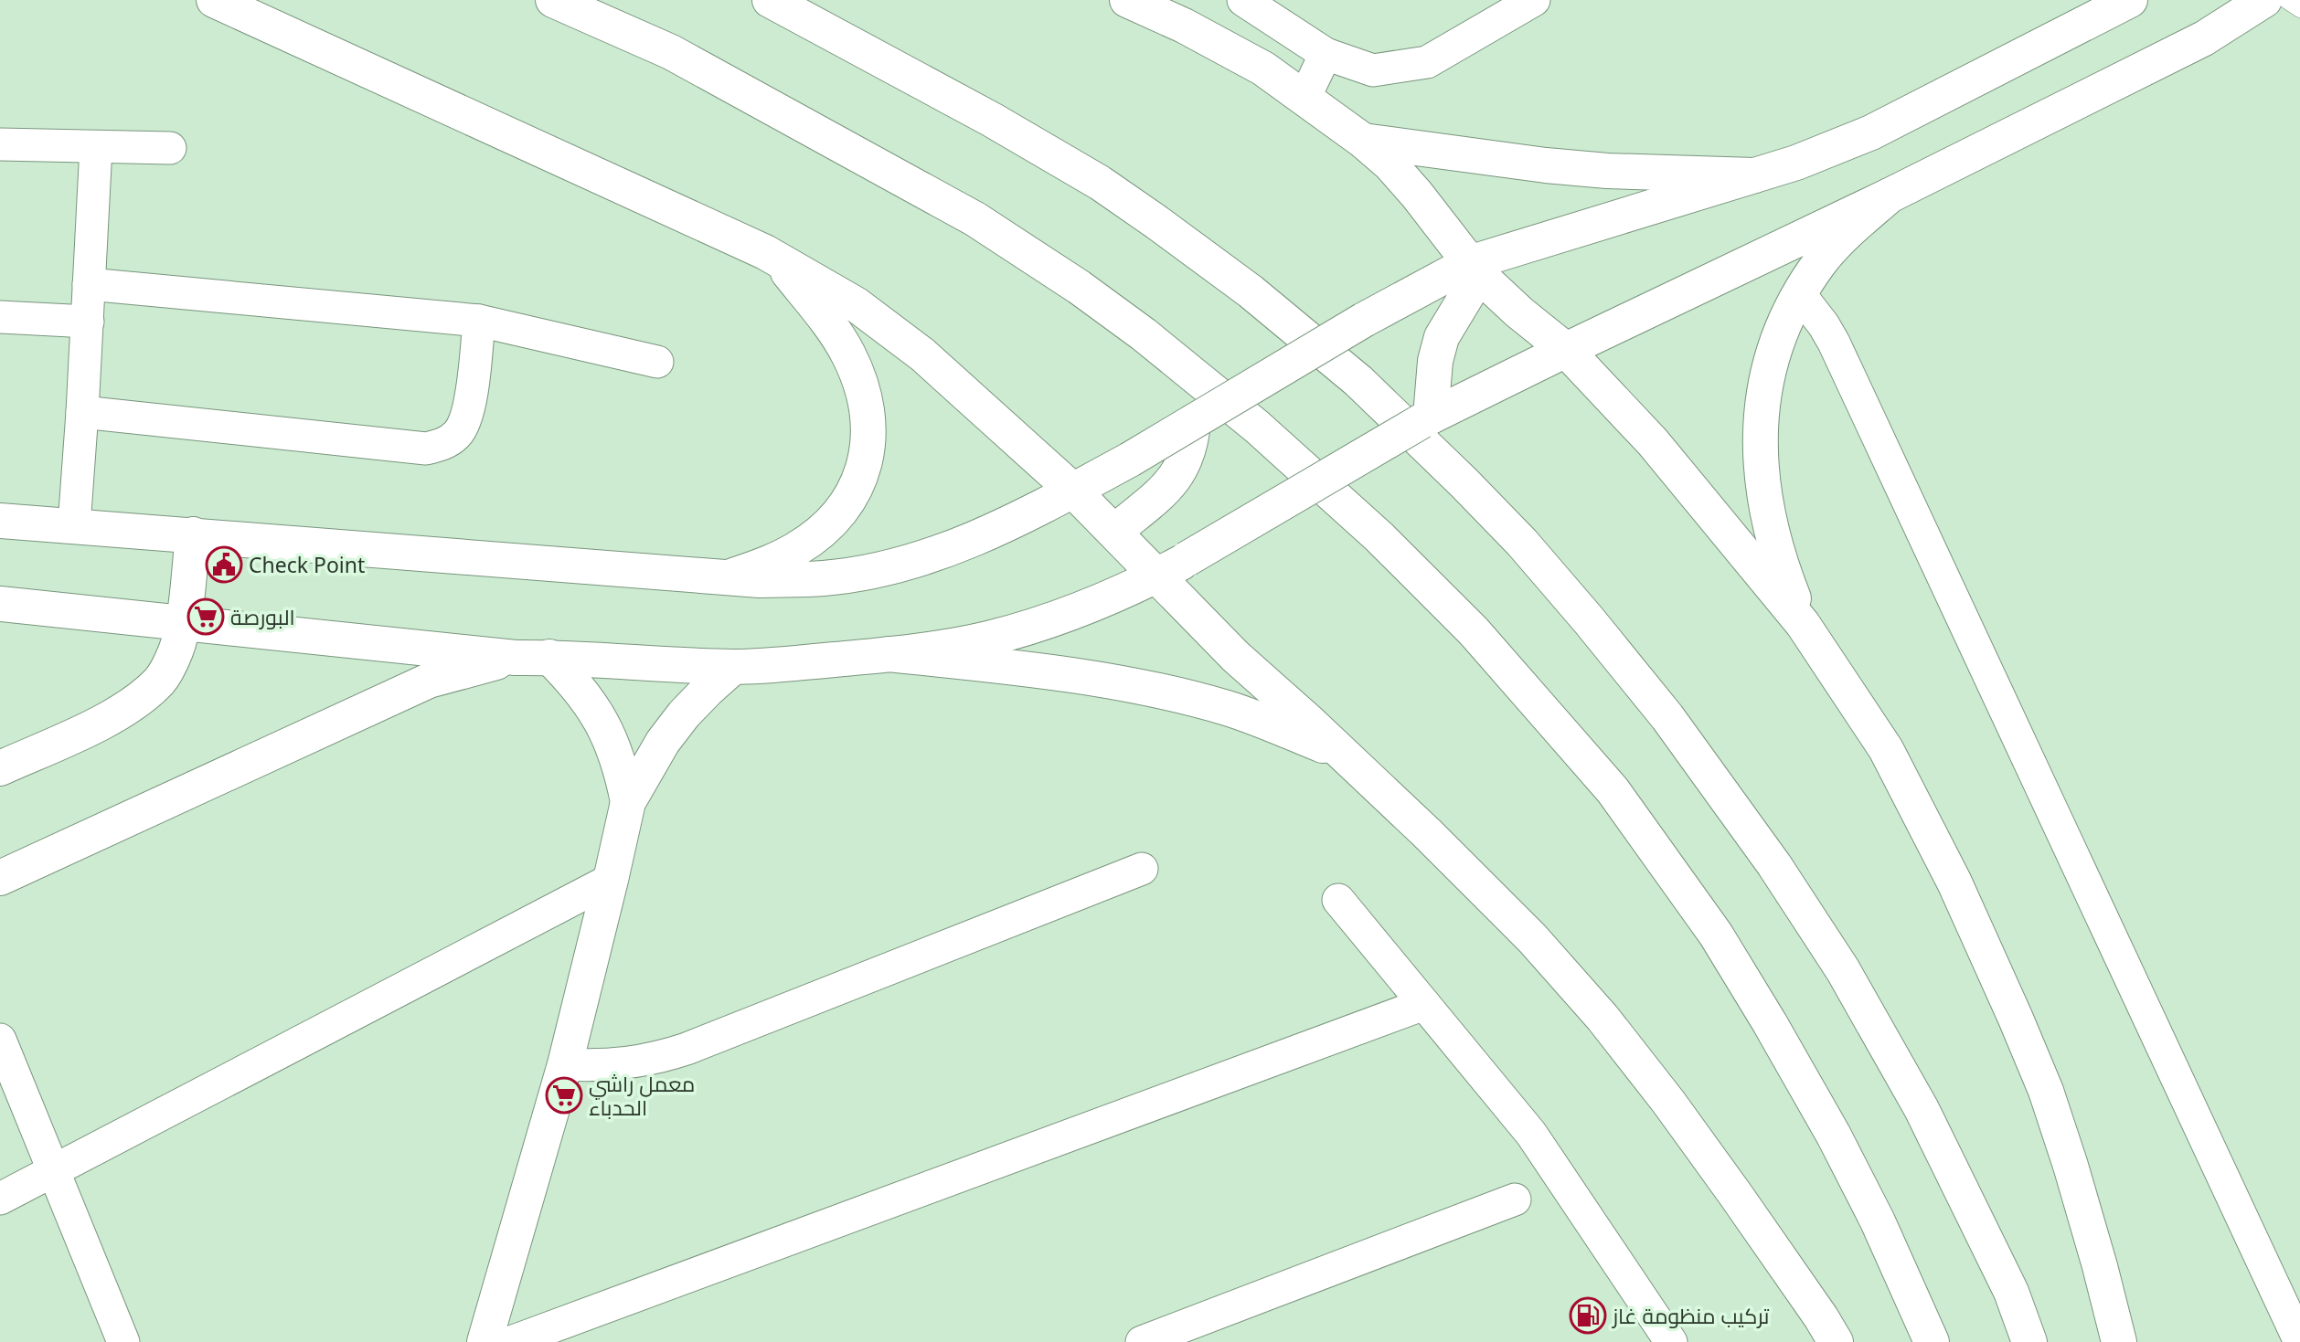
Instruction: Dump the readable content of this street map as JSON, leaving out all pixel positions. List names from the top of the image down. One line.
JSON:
{"places":{"public building":["Check Point"],"supermarket":["البورصة","معمل راشي الحدباء"],"fuel station":["تركيب منظومة غاز"]}}
